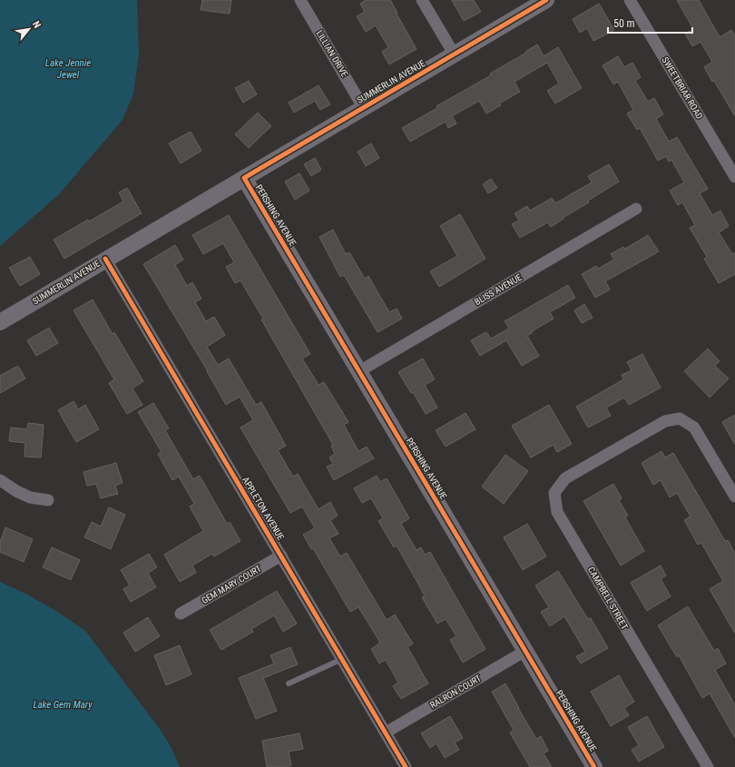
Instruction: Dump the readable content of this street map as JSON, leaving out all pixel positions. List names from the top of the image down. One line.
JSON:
{"streets":{"street":["LILLIAN DRIVE","SUMMERLIN AVENUE","SWEETBRIAR ROAD","PERSHING AVENUE","BLISS AVENUE","APPLETON AVENUE","GEM MARY COURT","CAMPBELL STREET","RALRON COURT"]},"crossings":[["LILLIAN DRIVE","SUMMERLIN AVENUE"],["SUMMERLIN AVENUE","PERSHING AVENUE"],["SUMMERLIN AVENUE","APPLETON AVENUE"],["PERSHING AVENUE","BLISS AVENUE"],["PERSHING AVENUE","RALRON COURT"],["APPLETON AVENUE","GEM MARY COURT"],["APPLETON AVENUE","RALRON COURT"]],"water":["Lake Jennie Jewel","Lake Gem Mary"],"scale_bar":"50 m","north":"top right"}
